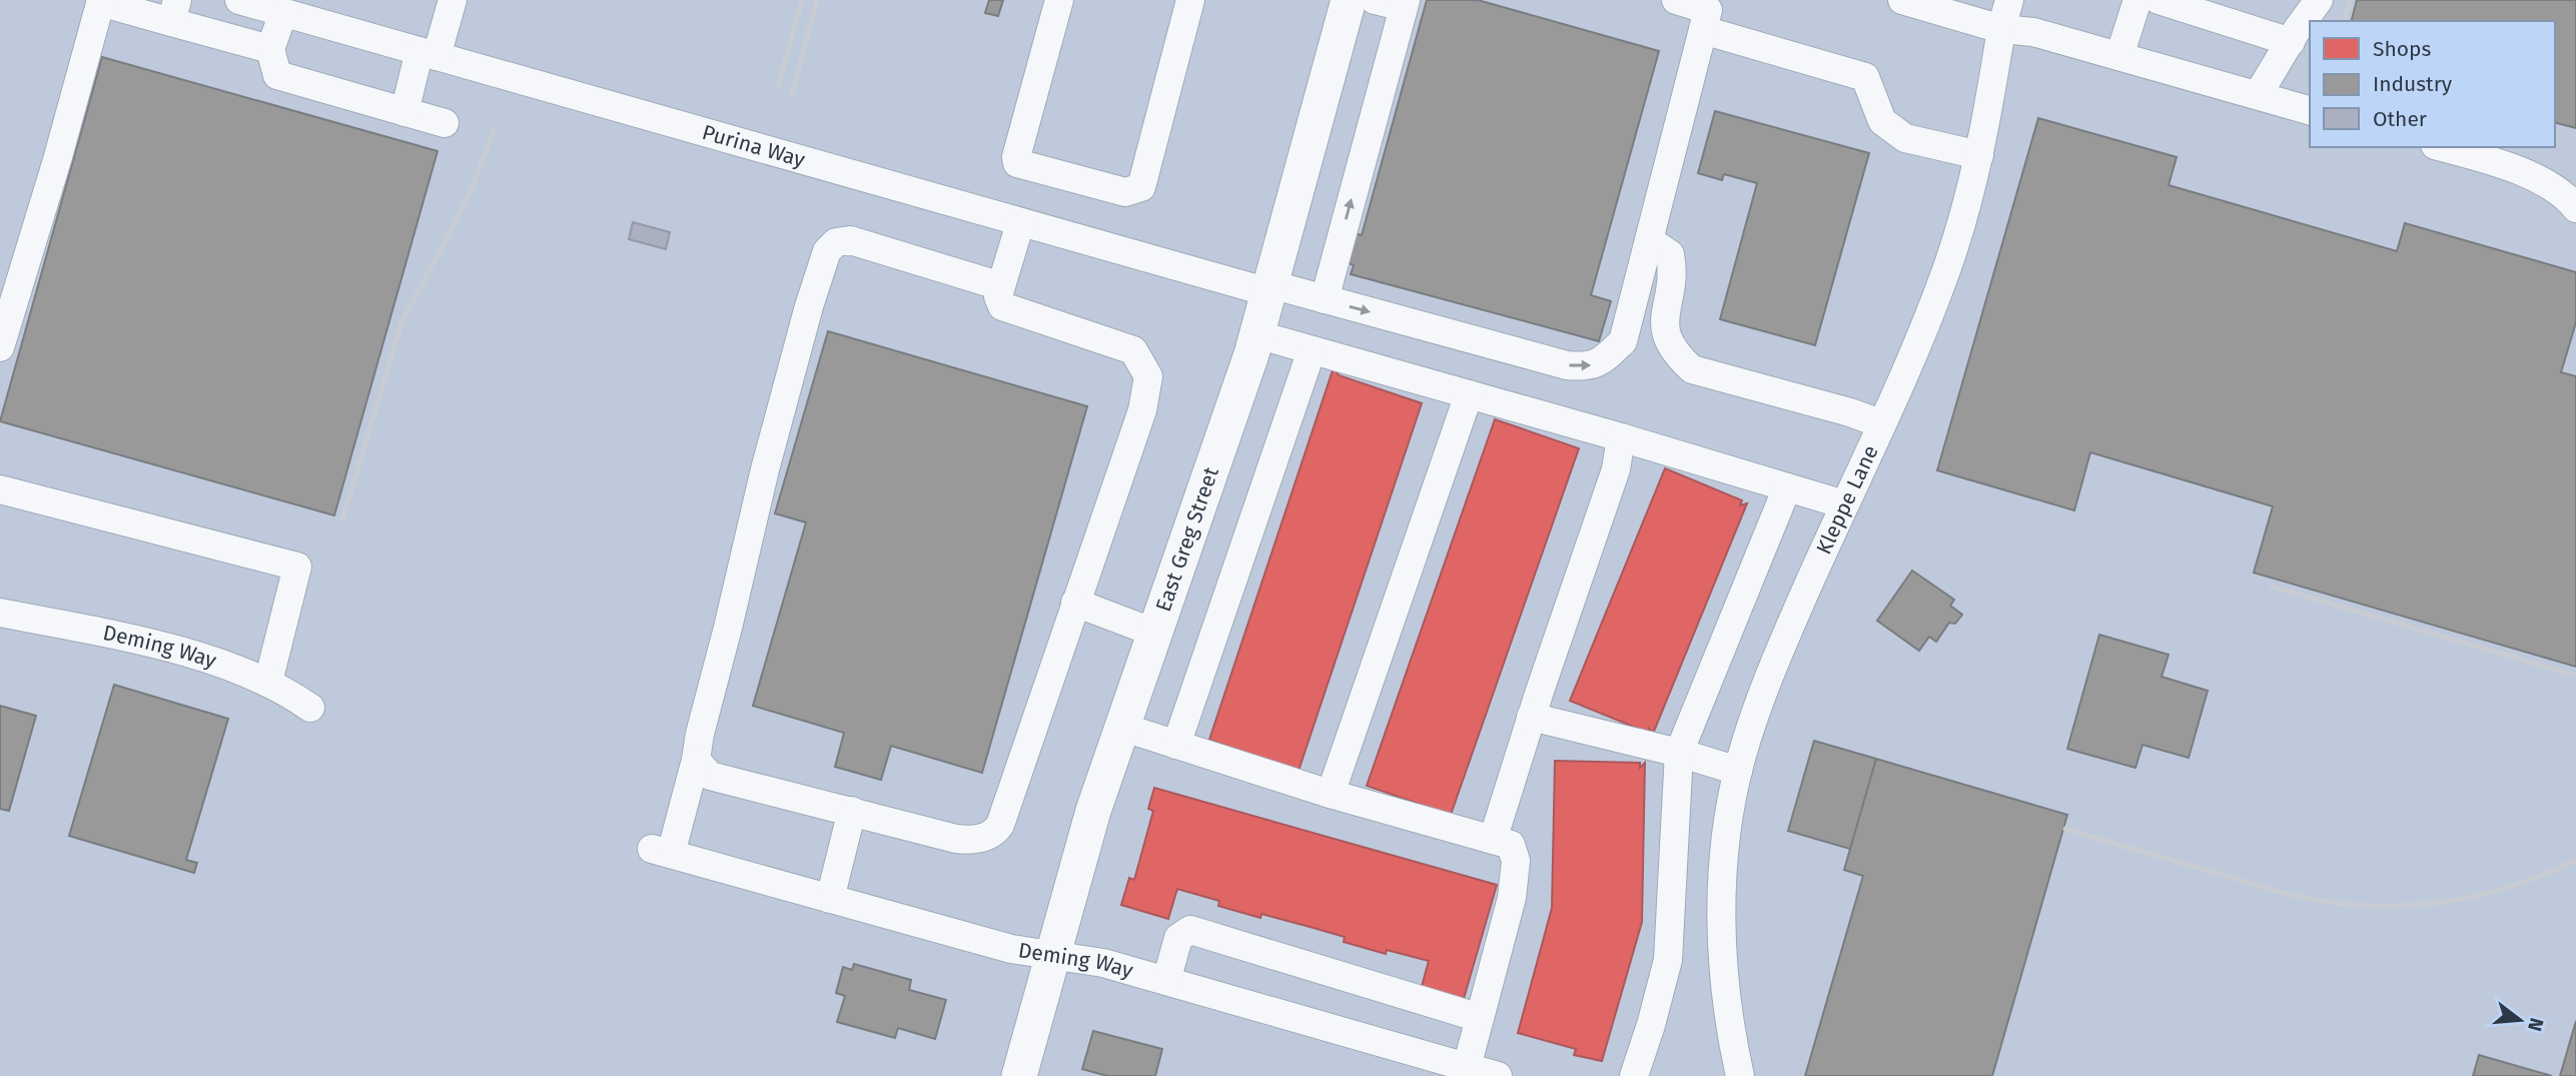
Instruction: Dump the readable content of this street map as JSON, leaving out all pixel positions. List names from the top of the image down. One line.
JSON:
{"streets":{"main road":["East Greg Street"],"street":["Purina Way","Kleppe Lane","Deming Way"]},"crossings":[["Purina Way","East Greg Street"],["East Greg Street","Deming Way"]],"legend":["Shops","Industry","Other"],"north":"right"}
